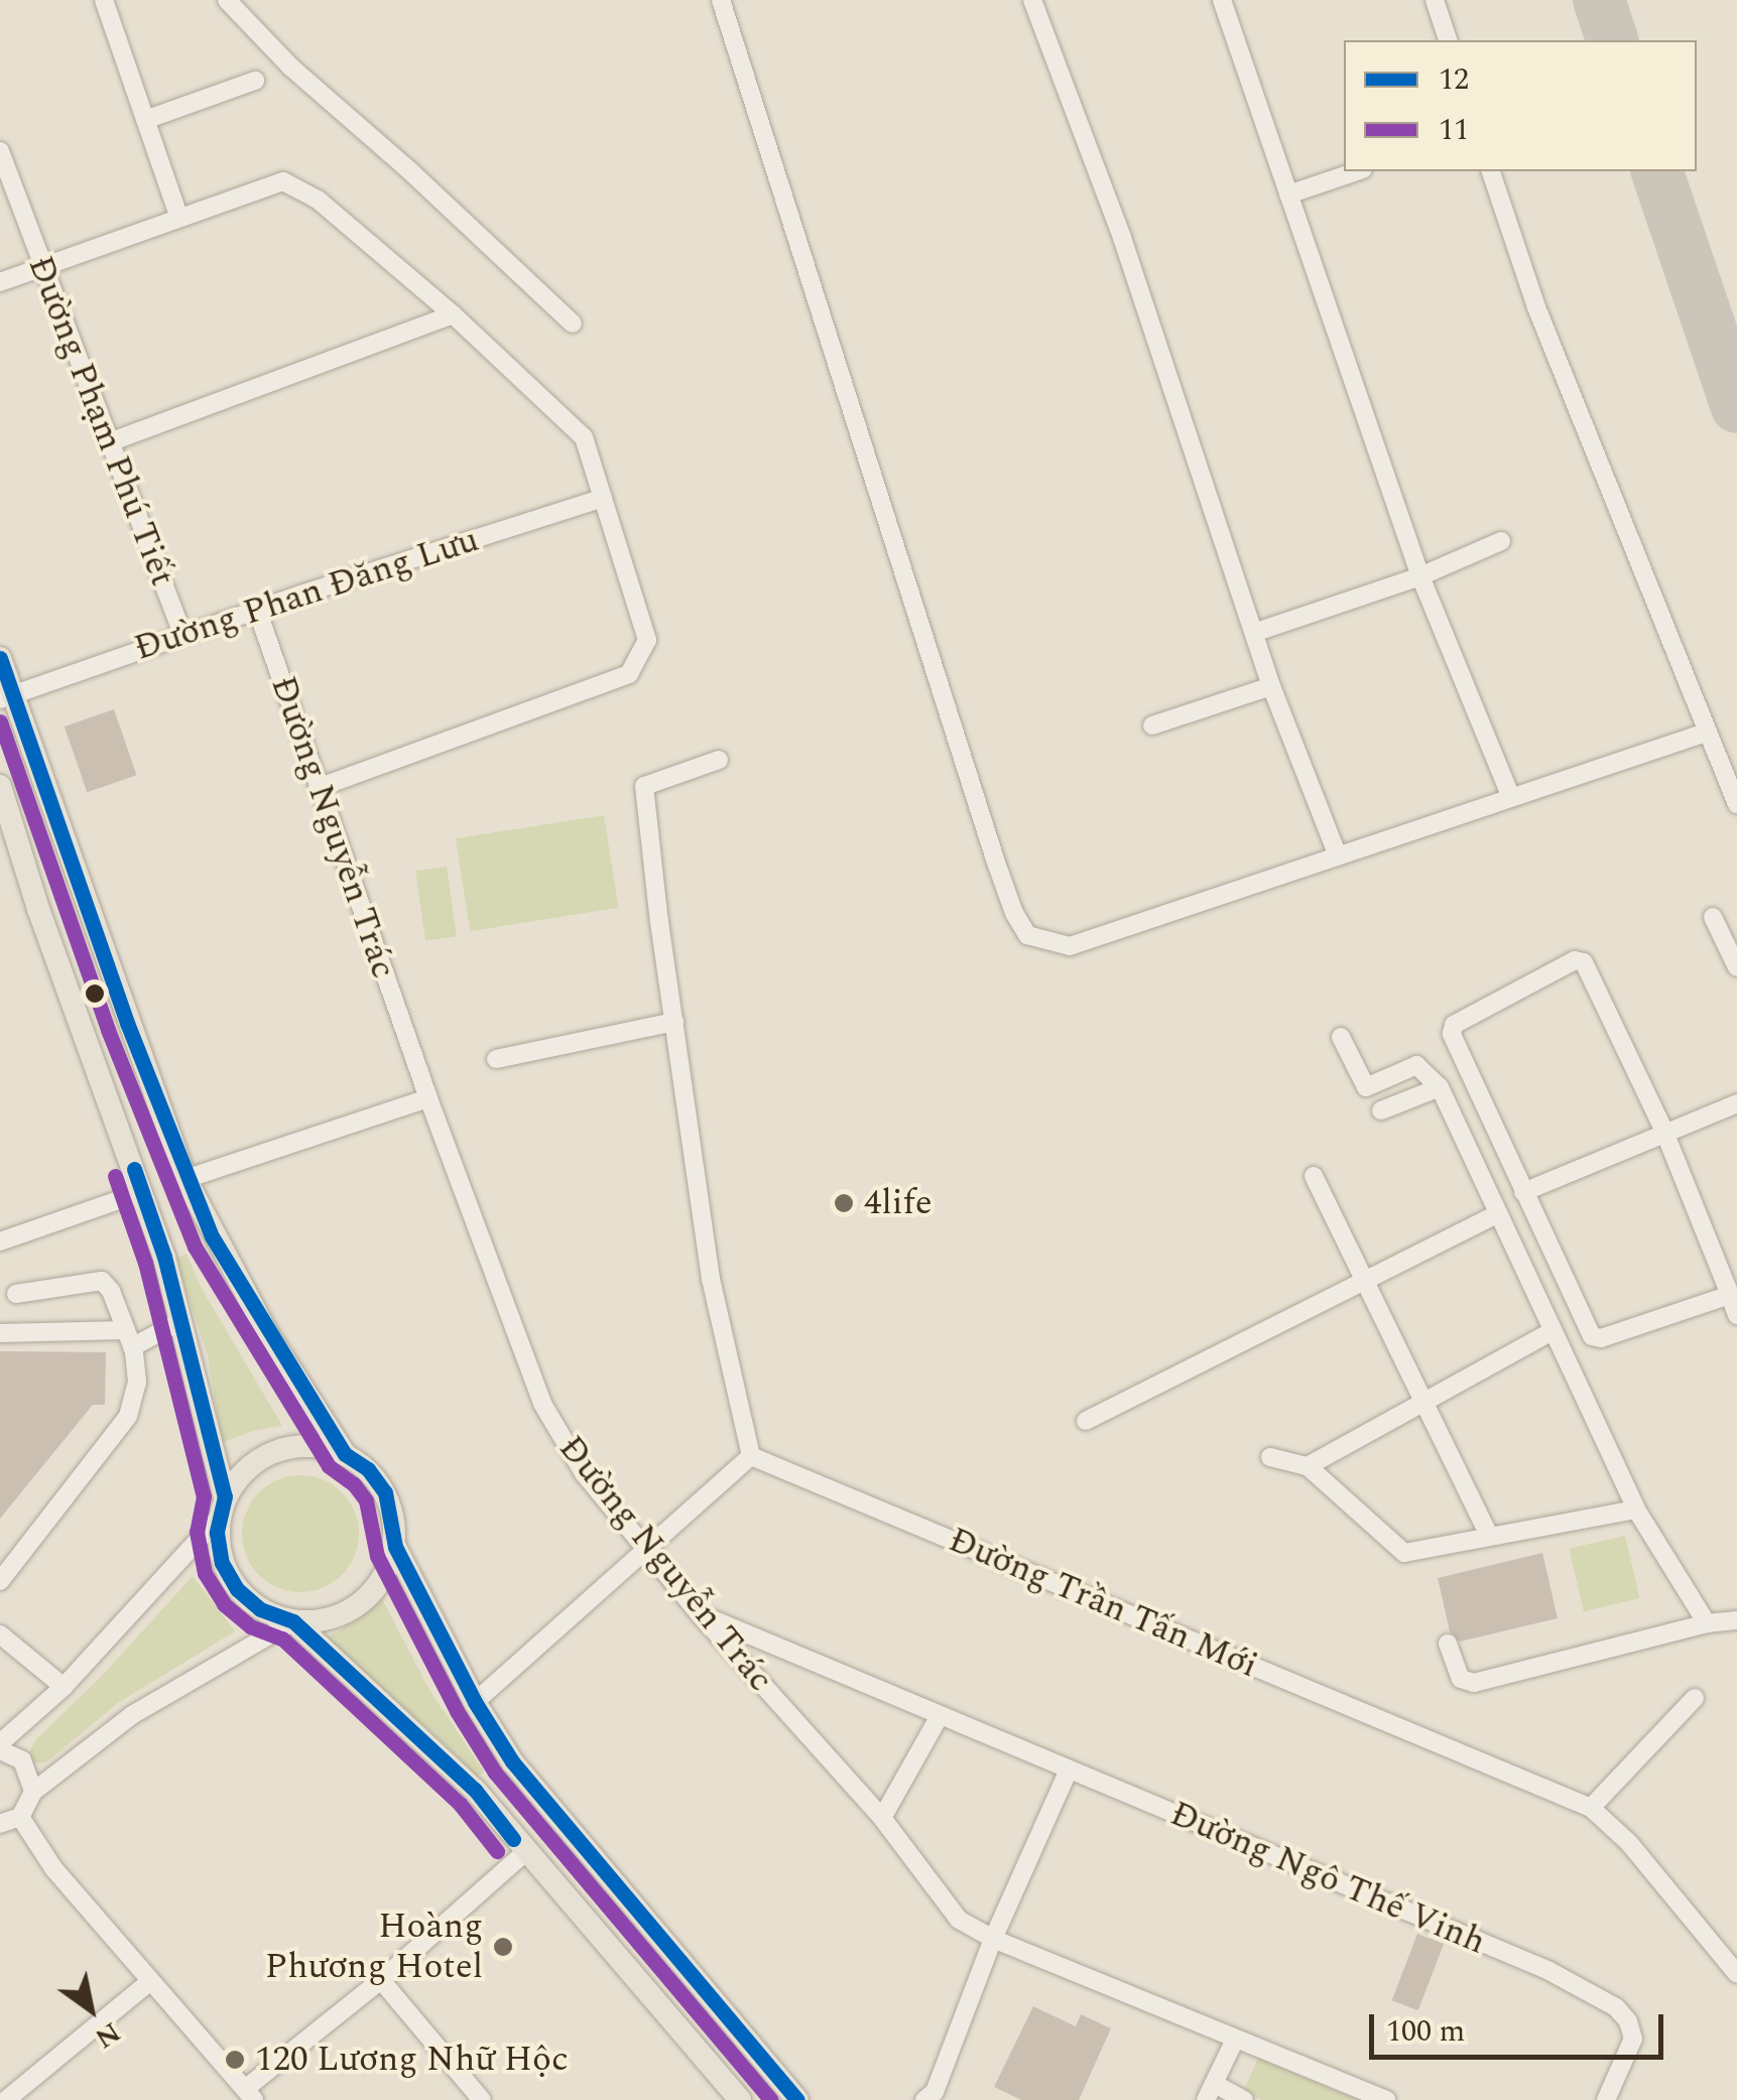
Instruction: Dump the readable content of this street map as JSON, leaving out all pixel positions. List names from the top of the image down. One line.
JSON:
{"streets":{"street":["Đường Phạm Phú Tiết","Đường Phan Đăng Lưu","Đường Nguyễn Trác","Đường Trần Tấn Mới","Đường Ngô Thế Vinh"]},"crossings":[["Đường Phạm Phú Tiết","Đường Phan Đăng Lưu"],["Đường Phan Đăng Lưu","Đường Nguyễn Trác"],["Đường Nguyễn Trác","Đường Ngô Thế Vinh"]],"places":["4life","Hoàng Phương Hotel","120 Lương Nhữ Hộc"],"lines":["transit line 12","transit line 11"],"legend":["12","11"],"scale_bar":"100 m","north":"bottom right"}
